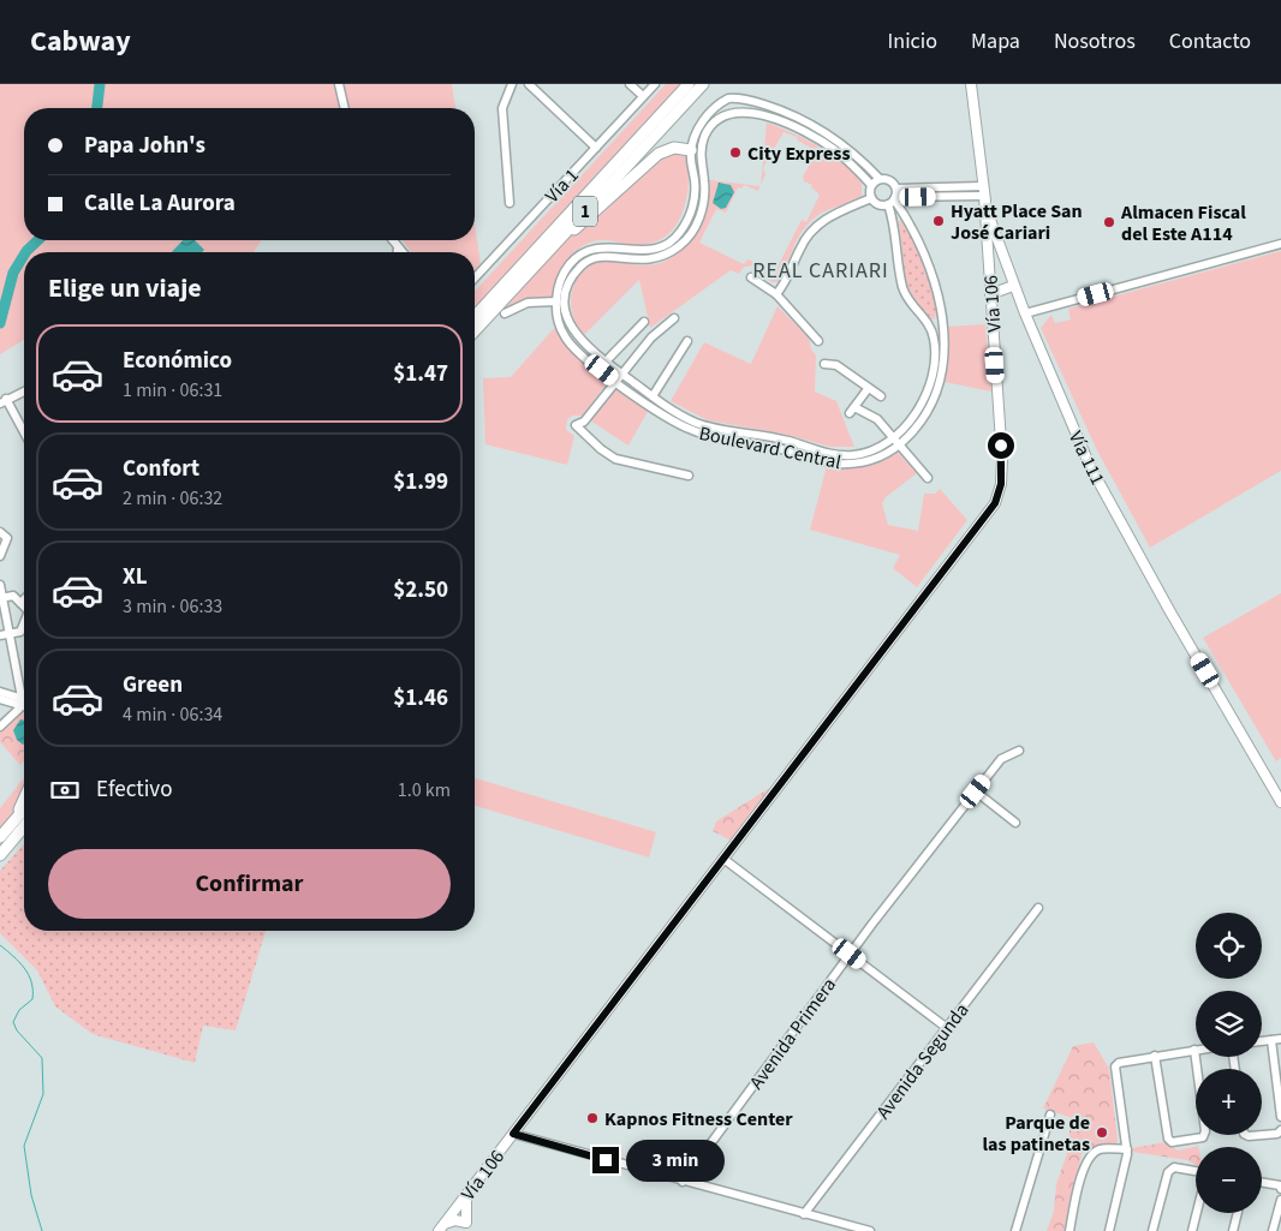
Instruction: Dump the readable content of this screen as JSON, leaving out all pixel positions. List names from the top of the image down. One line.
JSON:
{"streets":{"highway":["1"],"main road":["Vía 106","Vía 111"],"street":["Vía 1","Boulevard Central","Avenida Primera","Avenida Segunda"]},"crossings":[["Vía 106","Vía 111"]],"districts":["REAL CARIARI"],"places":["City Express","Hyatt Place San José Cariari","Almacen Fiscal del Este A114","Kapnos Fitness Center","Parque de las patinetas"],"page":{"header":"Cabway","nav":["Inicio","Mapa","Nosotros","Contacto"],"banner":["Papa John's","Calle La Aurora"],"heading":"Elige un viaje","list":[{"name":"Económico","note":"1 min · 06:31","value":"$1.47"},{"name":"Confort","note":"2 min · 06:32","value":"$1.99"},{"name":"XL","note":"3 min · 06:33","value":"$2.50"},{"name":"Green","note":"4 min · 06:34","value":"$1.46"}],"pay":["Efectivo","1.0 km"],"buttons":"Confirmar","map_buttons":["+","−"],"bubble":"3 min"}}
